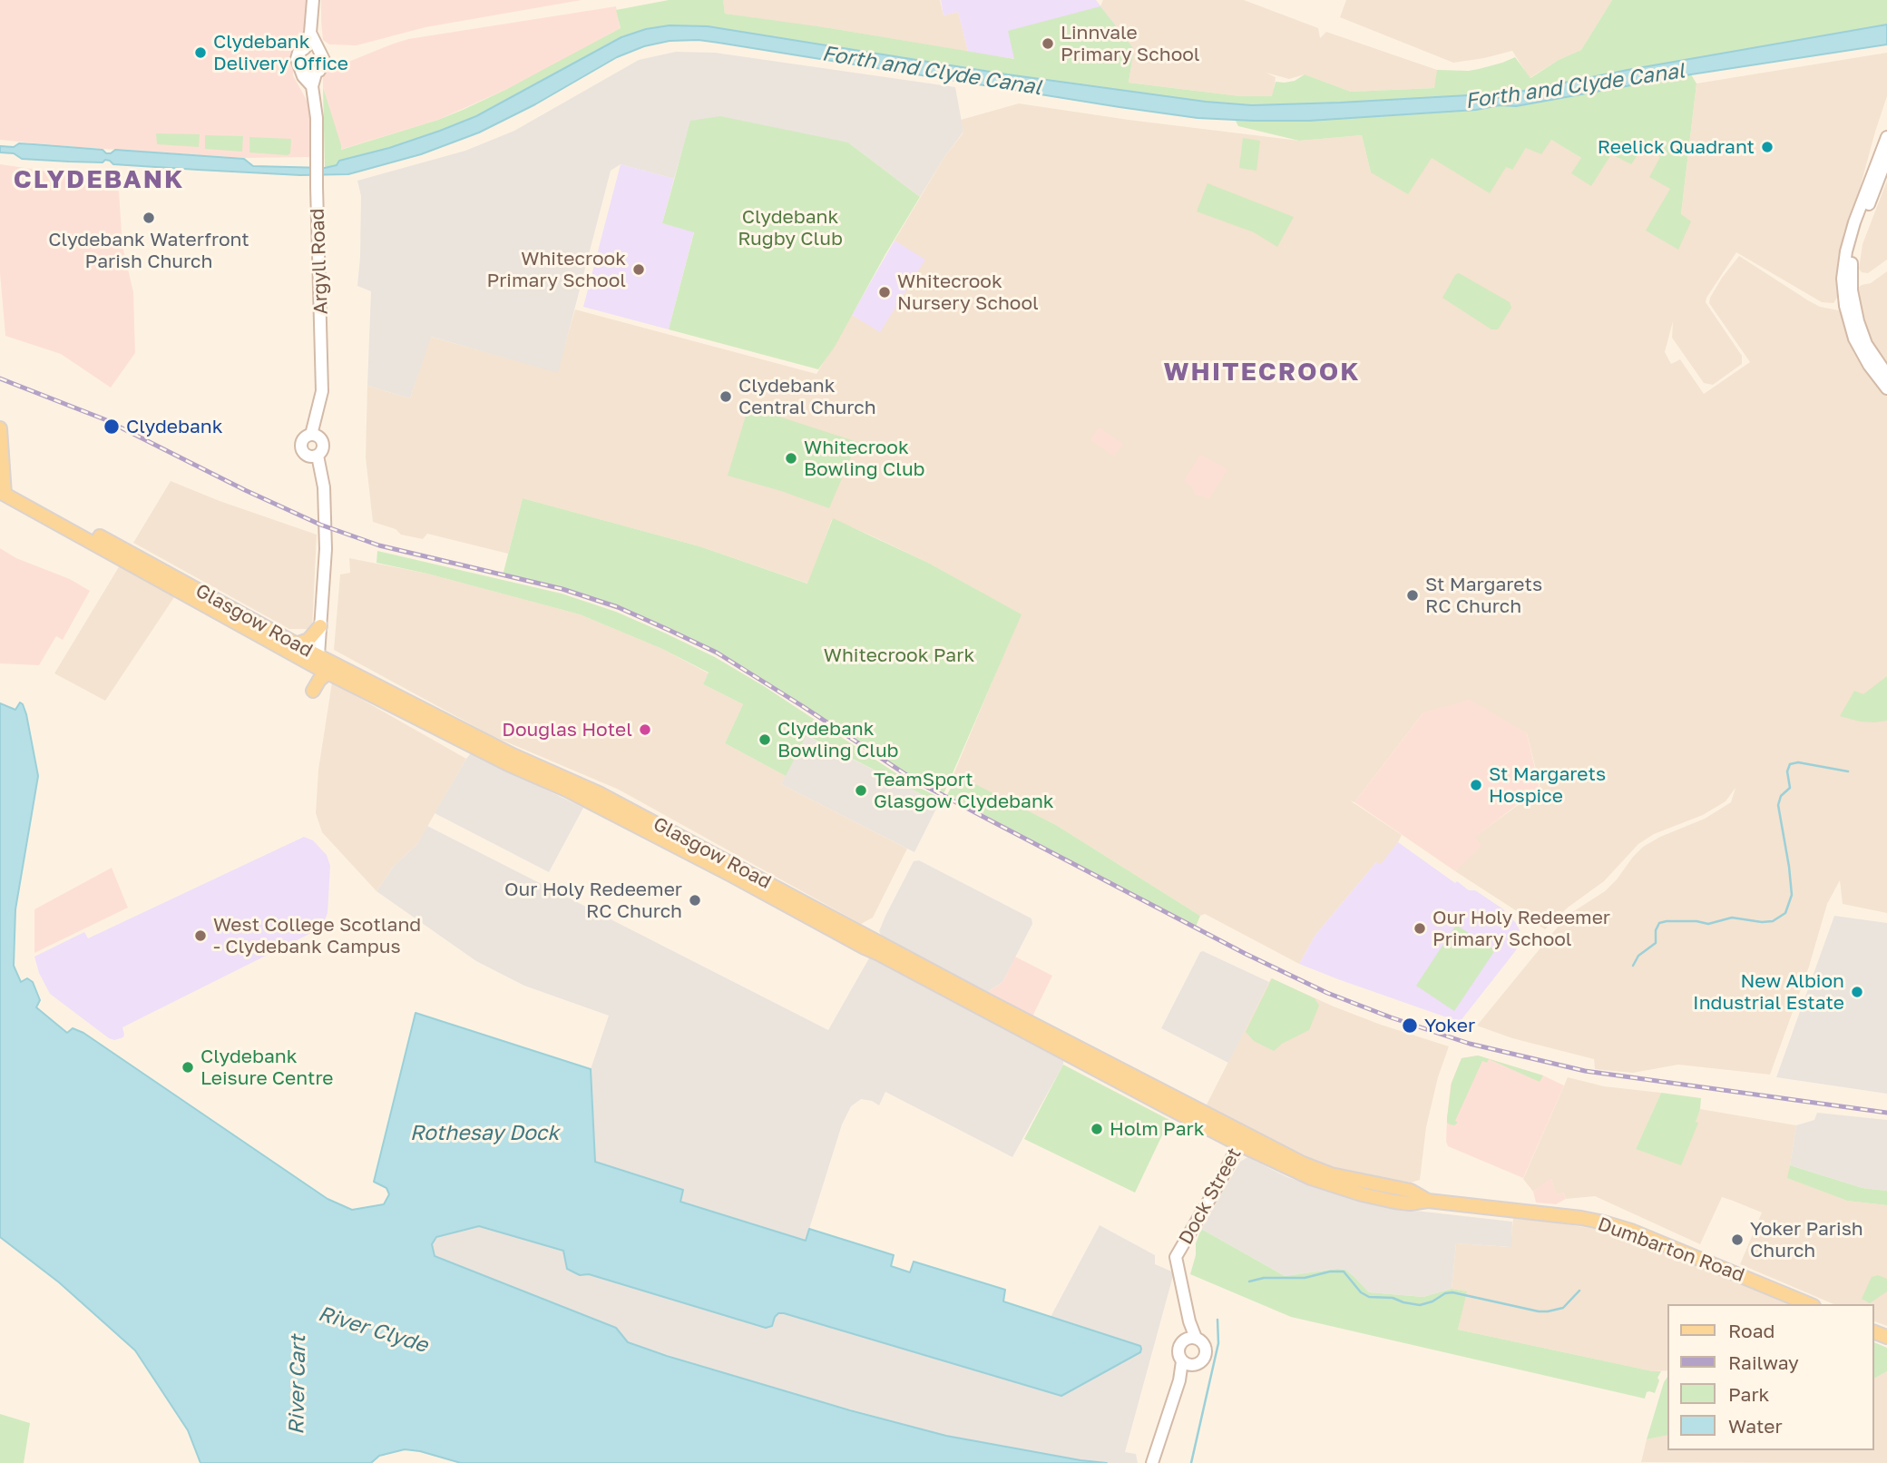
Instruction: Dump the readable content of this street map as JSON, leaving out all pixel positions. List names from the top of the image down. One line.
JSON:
{"streets":{"main road":["Glasgow Road","Dumbarton Road"],"street":["Argyll Road","Dock Street"]},"crossings":[["Glasgow Road","Dock Street"],["Glasgow Road","Dumbarton Road"]],"districts":["CLYDEBANK","WHITECROOK"],"water":["Forth and Clyde Canal","Rothesay Dock","River Clyde","River Cart"],"parks":["Clydebank Rugby Club","Whitecrook Park"],"places":["Linnvale Primary School","Clydebank Delivery Office","Reelick Quadrant","Clydebank Waterfront Parish Church","Whitecrook Primary School","Whitecrook Nursery School","Clydebank Central Church","Clydebank","Whitecrook Bowling Club","St Margarets RC Church","Douglas Hotel","Clydebank Bowling Club","St Margarets Hospice","TeamSport Glasgow Clydebank","Our Holy Redeemer RC Church","Our Holy Redeemer Primary School","West College Scotland - Clydebank Campus","New Albion Industrial Estate","Yoker","Clydebank Leisure Centre","Holm Park","Yoker Parish Church"],"legend":["Road","Railway","Park","Water"]}
